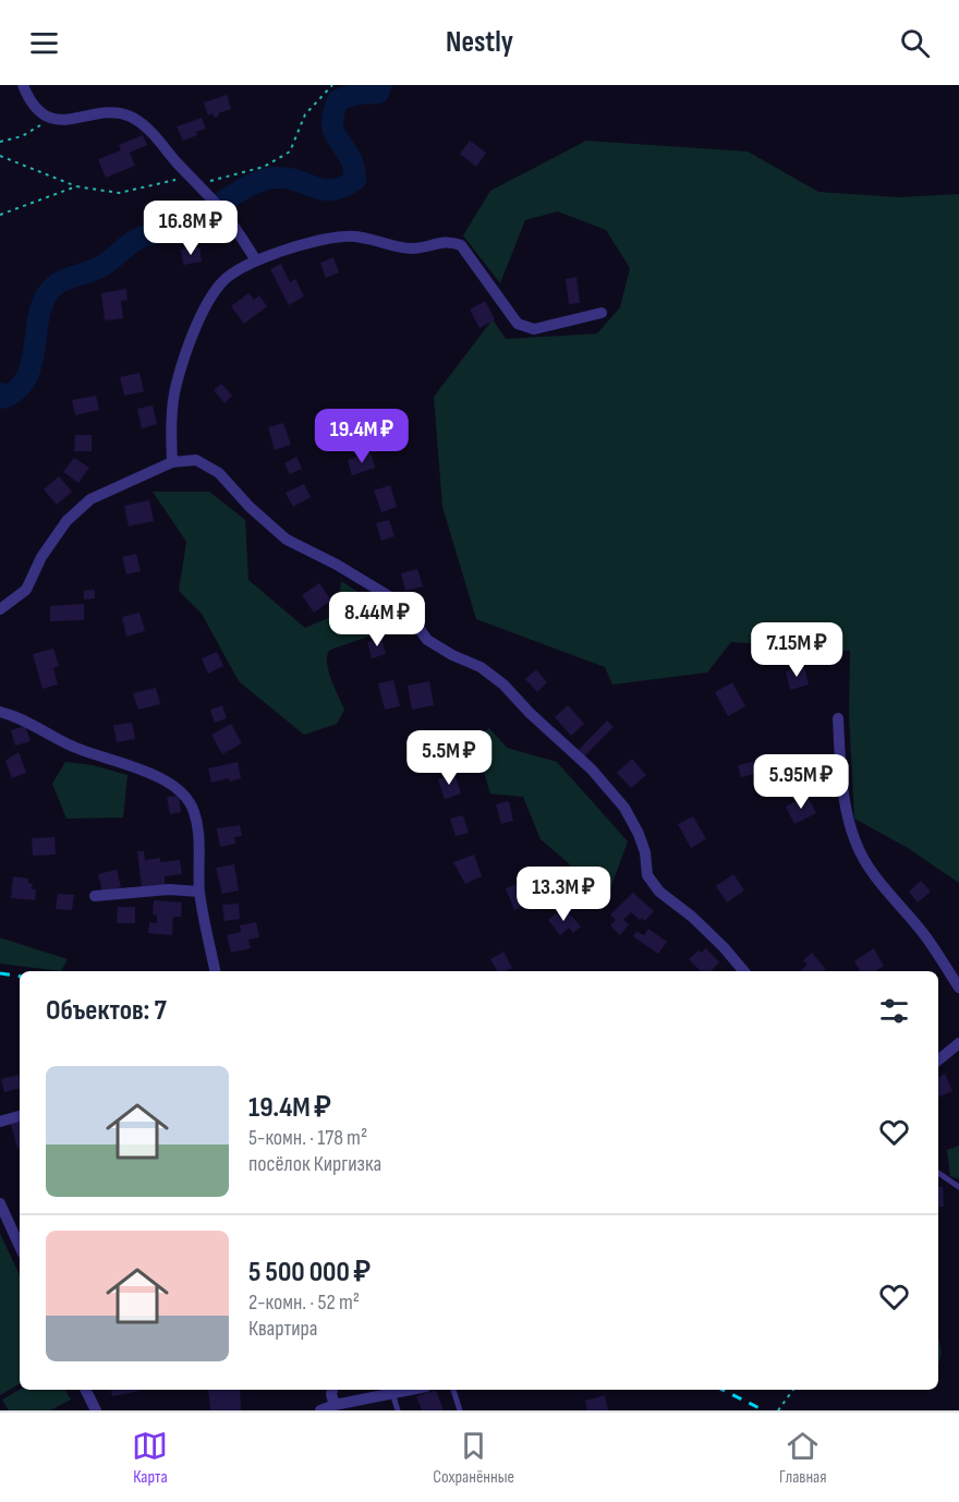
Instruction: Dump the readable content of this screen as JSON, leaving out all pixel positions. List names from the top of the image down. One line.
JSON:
{"page":{"header":"Nestly","price":["16.8M ₽","19.4M ₽","8.44M ₽","7.15M ₽","5.5M ₽","5.95M ₽","13.3M ₽"],"heading":"Объектов: 7","list":[{"name":"19.4M ₽","note":"5-комн. · 178 m² · посёлок Киргизка"},{"name":"5 500 000 ₽","note":"2-комн. · 52 m² · Квартира"}],"tabs":["Карта","Сохранённые","Главная"]}}
